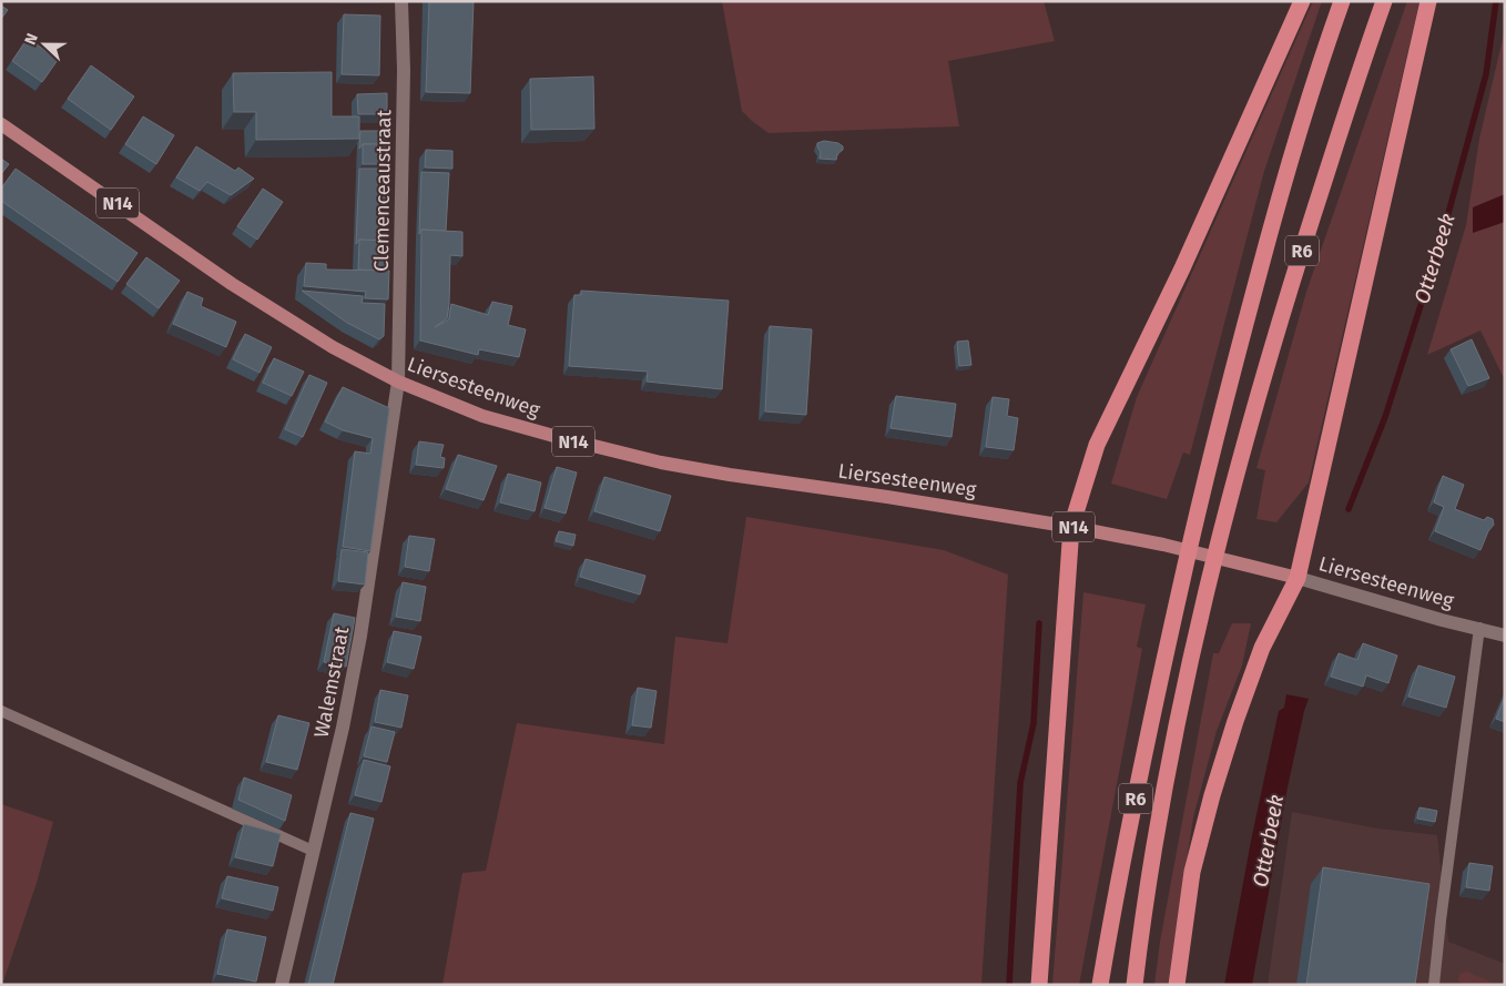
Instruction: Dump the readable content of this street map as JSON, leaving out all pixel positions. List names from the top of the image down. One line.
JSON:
{"streets":{"highway":["R6"],"main road":["N14","Liersesteenweg"],"street":["Clemenceaustraat","Walemstraat"]},"crossings":[["Clemenceaustraat","Liersesteenweg"],["Clemenceaustraat","Walemstraat"],["Liersesteenweg","Walemstraat"]],"water":["Otterbeek"],"north":"left"}
